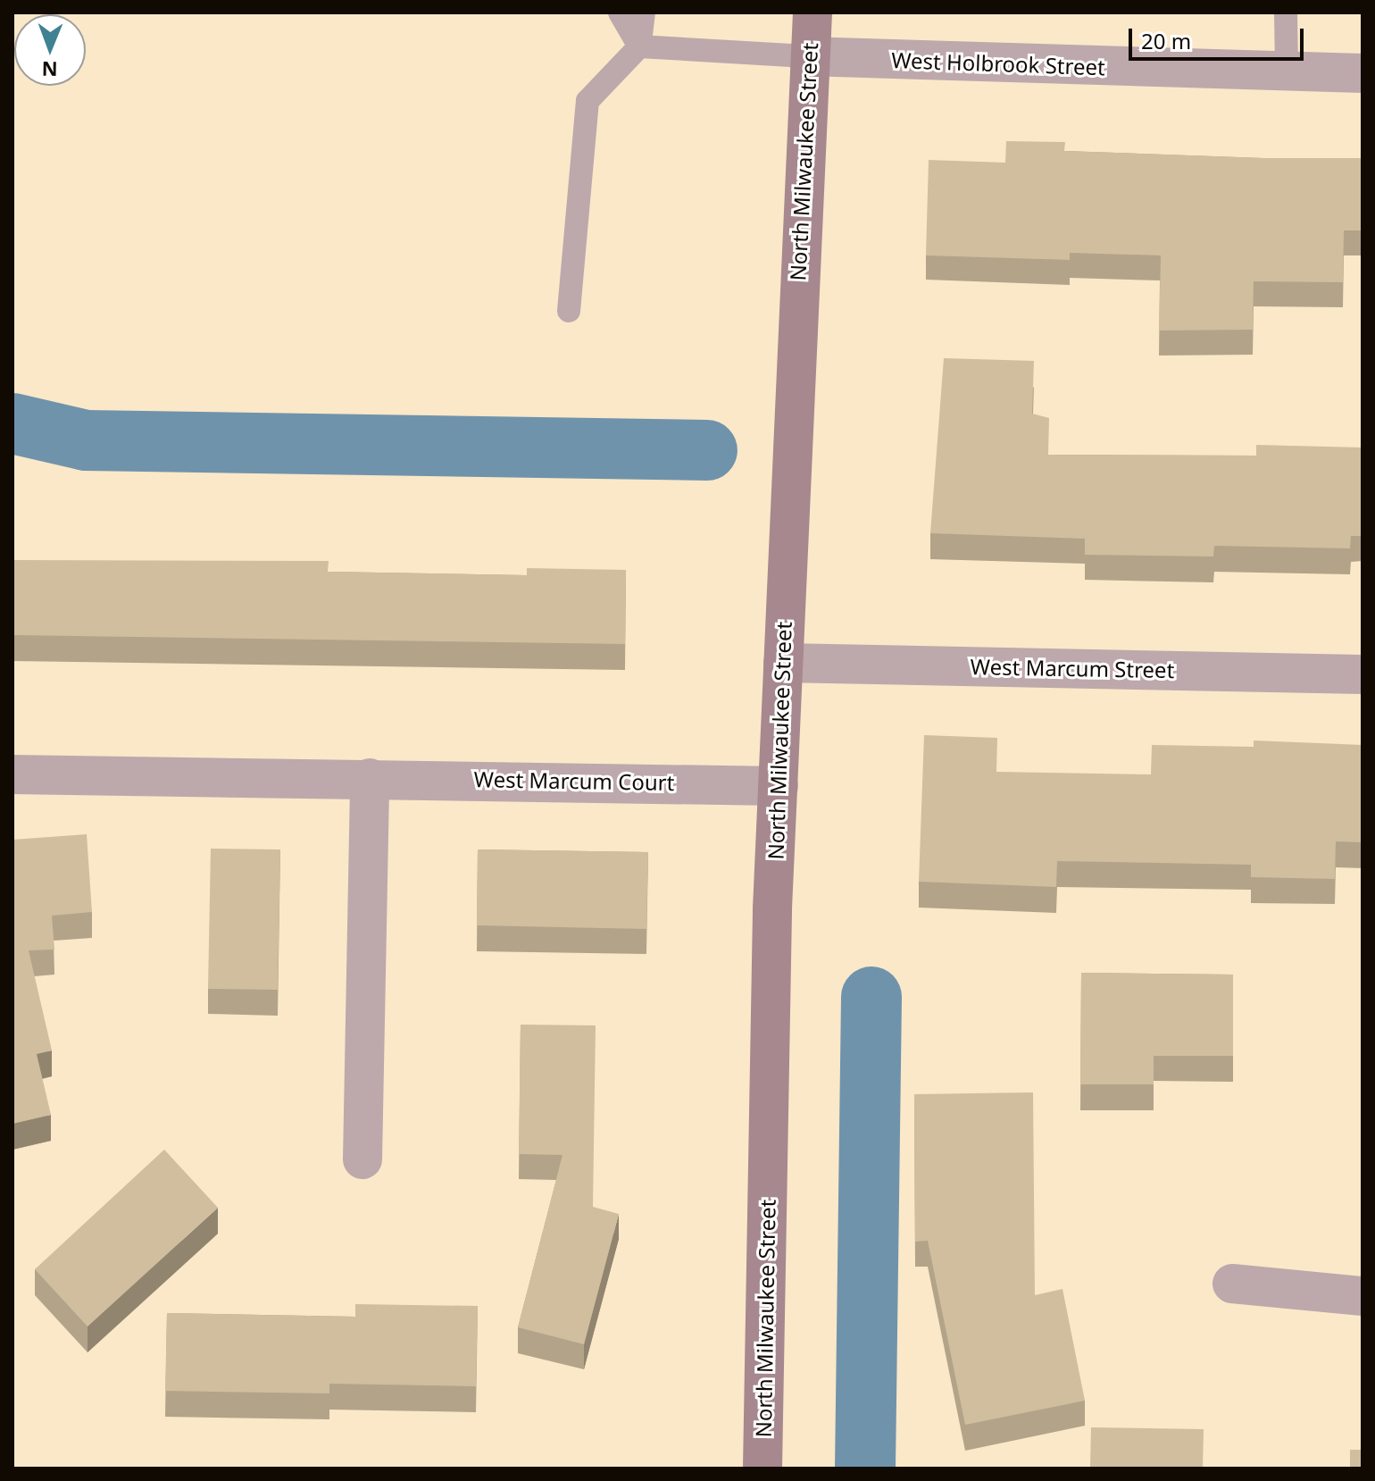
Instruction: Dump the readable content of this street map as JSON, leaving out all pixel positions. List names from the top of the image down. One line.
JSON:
{"streets":{"main road":["North Milwaukee Street"],"street":["West Holbrook Street","West Marcum Street","West Marcum Court"]},"crossings":[["West Holbrook Street","North Milwaukee Street"],["North Milwaukee Street","West Marcum Street"],["North Milwaukee Street","West Marcum Court"]],"scale_bar":"20 m","north":"bottom"}
